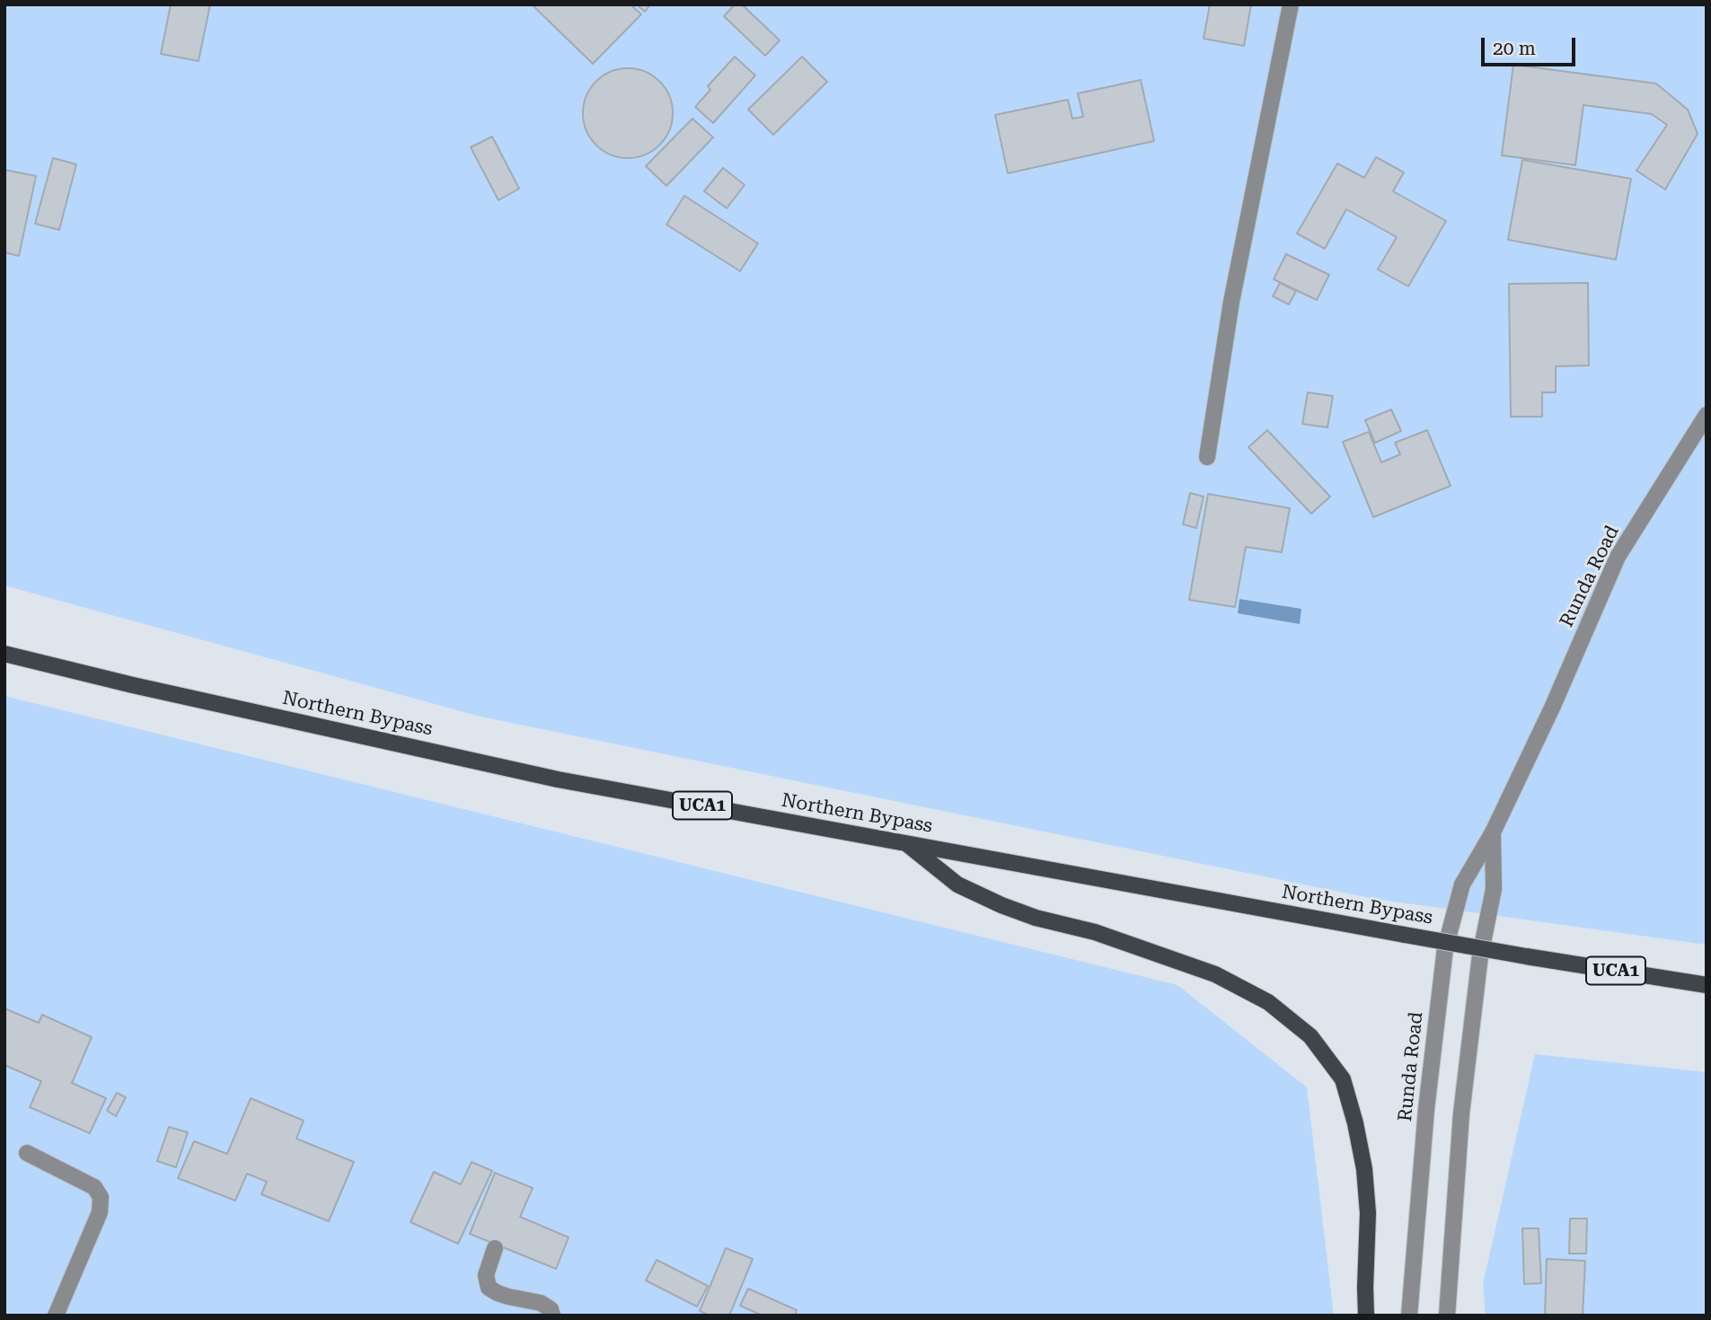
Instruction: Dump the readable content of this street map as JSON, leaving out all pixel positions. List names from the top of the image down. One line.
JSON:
{"streets":{"main road":["Northern Bypass","UCA1"],"street":["Runda Road"]},"scale_bar":"20 m"}
